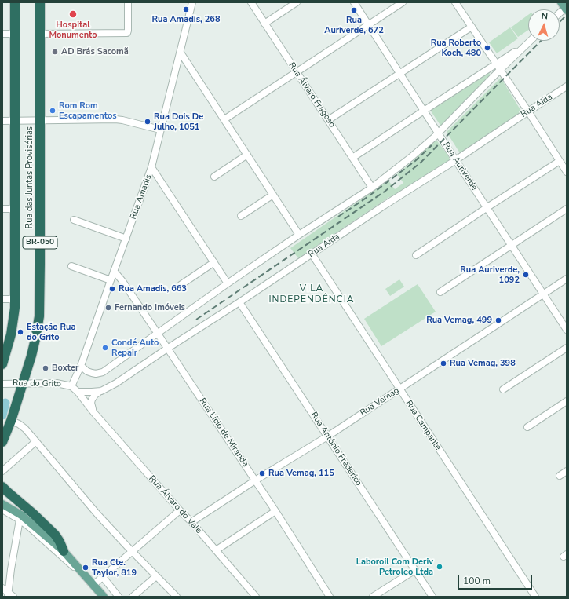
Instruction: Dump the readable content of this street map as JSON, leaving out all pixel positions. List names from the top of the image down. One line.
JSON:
{"streets":{"highway":["Rua das Juntas Provisórias","BR-050"],"street":["Rua Álvaro Fragoso","Rua Aida","Rua Auriverde","Rua Amadis","Rua do Grito","Rua Vemag","Rua Campante","Rua Lício de Miranda","Rua Antônio Frederico","Rua Álvaro do Vale"]},"crossings":[["Rua Aida","Rua Auriverde"],["Rua Aida","Rua Campante"],["Rua Aida","Rua Lício de Miranda"],["Rua Aida","Rua Antônio Frederico"],["Rua Aida","Rua Álvaro do Vale"],["Rua Auriverde","Rua Vemag"],["Rua das Juntas Provisórias","Rua do Grito"],["Rua Amadis","Rua do Grito"],["Rua Amadis","Rua Lício de Miranda"],["Rua Amadis","Rua Álvaro do Vale"],["Rua do Grito","Rua Álvaro do Vale"],["Rua Vemag","Rua Campante"],["Rua Vemag","Rua Lício de Miranda"],["Rua Vemag","Rua Antônio Frederico"],["Rua Vemag","Rua Álvaro do Vale"]],"districts":["VILA INDEPENDÊNCIA"],"places":["Rua Amadis, 268","Rua Auriverde, 672","Hospital Monumento","Rua Roberto Koch, 480","AD Brás Sacomã","Rom Rom Escapamentos","Rua Dois De Julho, 1051","Rua Auriverde, 1092","Rua Amadis, 663","Fernando Imóveis","Rua Vemag, 499","Estação Rua do Grito","Condé Auto Repair","Rua Vemag, 398","Boxter","Rua Vemag, 115","Laboroil Com Deriv Petroleo Ltda","Rua Cte. Taylor, 819"],"scale_bar":"100 m","north":"top"}
